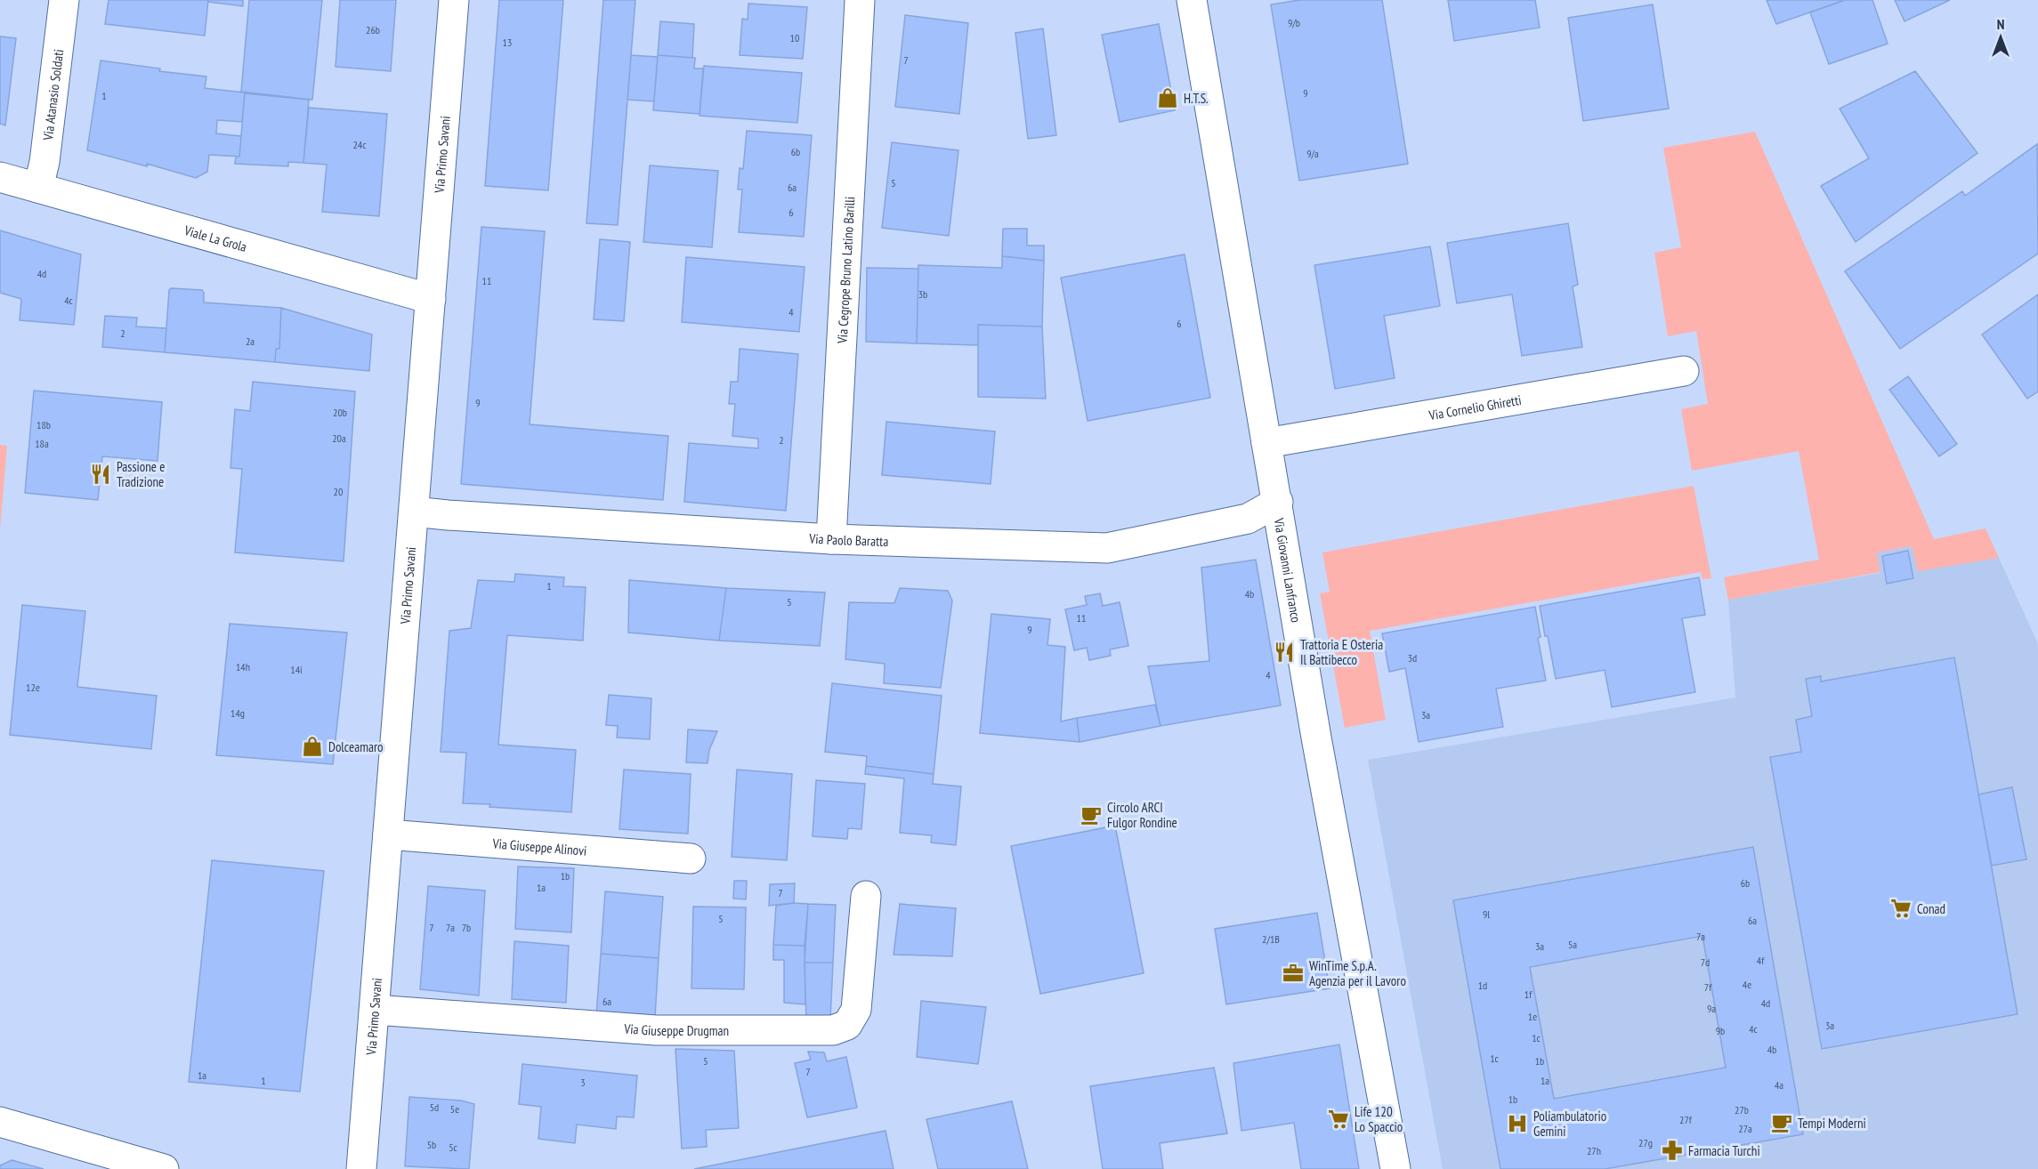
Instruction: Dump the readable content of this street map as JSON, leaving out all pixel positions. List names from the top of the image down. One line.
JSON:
{"streets":{"street":["Via Atanasio Soldati","Via Primo Savani","Viale La Grola","Via Cegrope Bruno Latino Barilli","Via Cornelio Ghiretti","Via Paolo Baratta","Via Giovanni Lanfranco","Via Giuseppe Alinovi","Via Giuseppe Drugman"]},"crossings":[["Via Atanasio Soldati","Viale La Grola"],["Via Primo Savani","Viale La Grola"],["Via Primo Savani","Via Paolo Baratta"],["Via Primo Savani","Via Giuseppe Alinovi"],["Via Primo Savani","Via Giuseppe Drugman"],["Via Cegrope Bruno Latino Barilli","Via Paolo Baratta"],["Via Cornelio Ghiretti","Via Giovanni Lanfranco"],["Via Paolo Baratta","Via Giovanni Lanfranco"]],"places":{"shop":["H.T.S.","Dolceamaro"],"restaurant":["Passione e Tradizione","Trattoria E Osteria Il Battibecco"],"cafe":["Circolo ARCI Fulgor Rondine","Tempi Moderni"],"supermarket":["Conad","Life 120 Lo Spaccio"],"office":["WinTime S.p.A. Agenzia per il Lavoro"],"hospital":["Poliambulatorio Gemini"],"pharmacy":["Farmacia Turchi"]},"house_numbers":["9/b","26b","10","13","7","9","1","24c","6b","9/a","5","6a","6","4d","11","3b","4c","4","6","2","2a","9","20b","18b","20a","2","18a","20","1","4b","5","11","9","3d","14h","14i","4","12e","14g","3a","1b","6b","1a","7","9l","5","6a","7","7a","7b","7a","2/1B","5a","3a","4f","7d","4e","1d","7f","1f","6a","4d","9a","1e","3a","4c","9b","1c","4b","1c","5","1b","7","1a","1","1a","3","4a","1b","5d","5e","27b","27f","27a","27g","5b","5c","27h"],"north":"top"}
